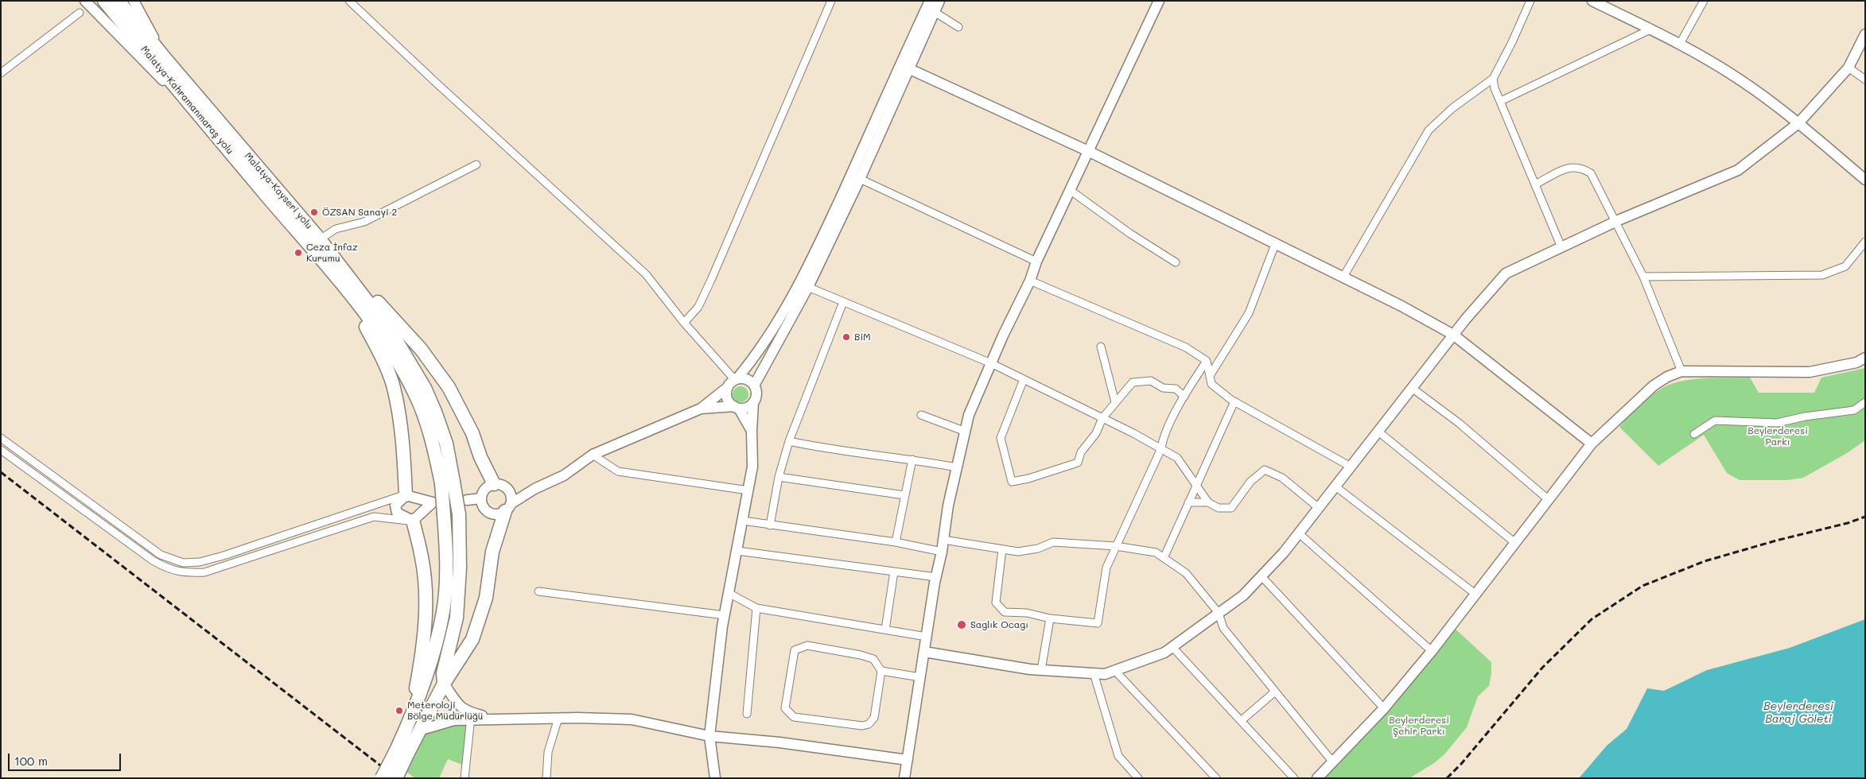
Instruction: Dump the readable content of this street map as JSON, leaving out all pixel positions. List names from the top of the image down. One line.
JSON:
{"streets":{"highway":["Malatya-Kahramanmaraş yolu","Malatya-Kayseri yolu"]},"crossings":[["Malatya-Kahramanmaraş yolu","Malatya-Kayseri yolu"]],"water":["Beylerderesi Baraj Göleti"],"parks":["Beylerderesi Parkı","Beylerderesi Şehir Parkı"],"places":["ÖZSAN Sanayi 2","Ceza İnfaz Kurumu","BiM","Saglık Ocagı","Meteroloji Bölge Müdürlüğü"],"scale_bar":"100 m"}
